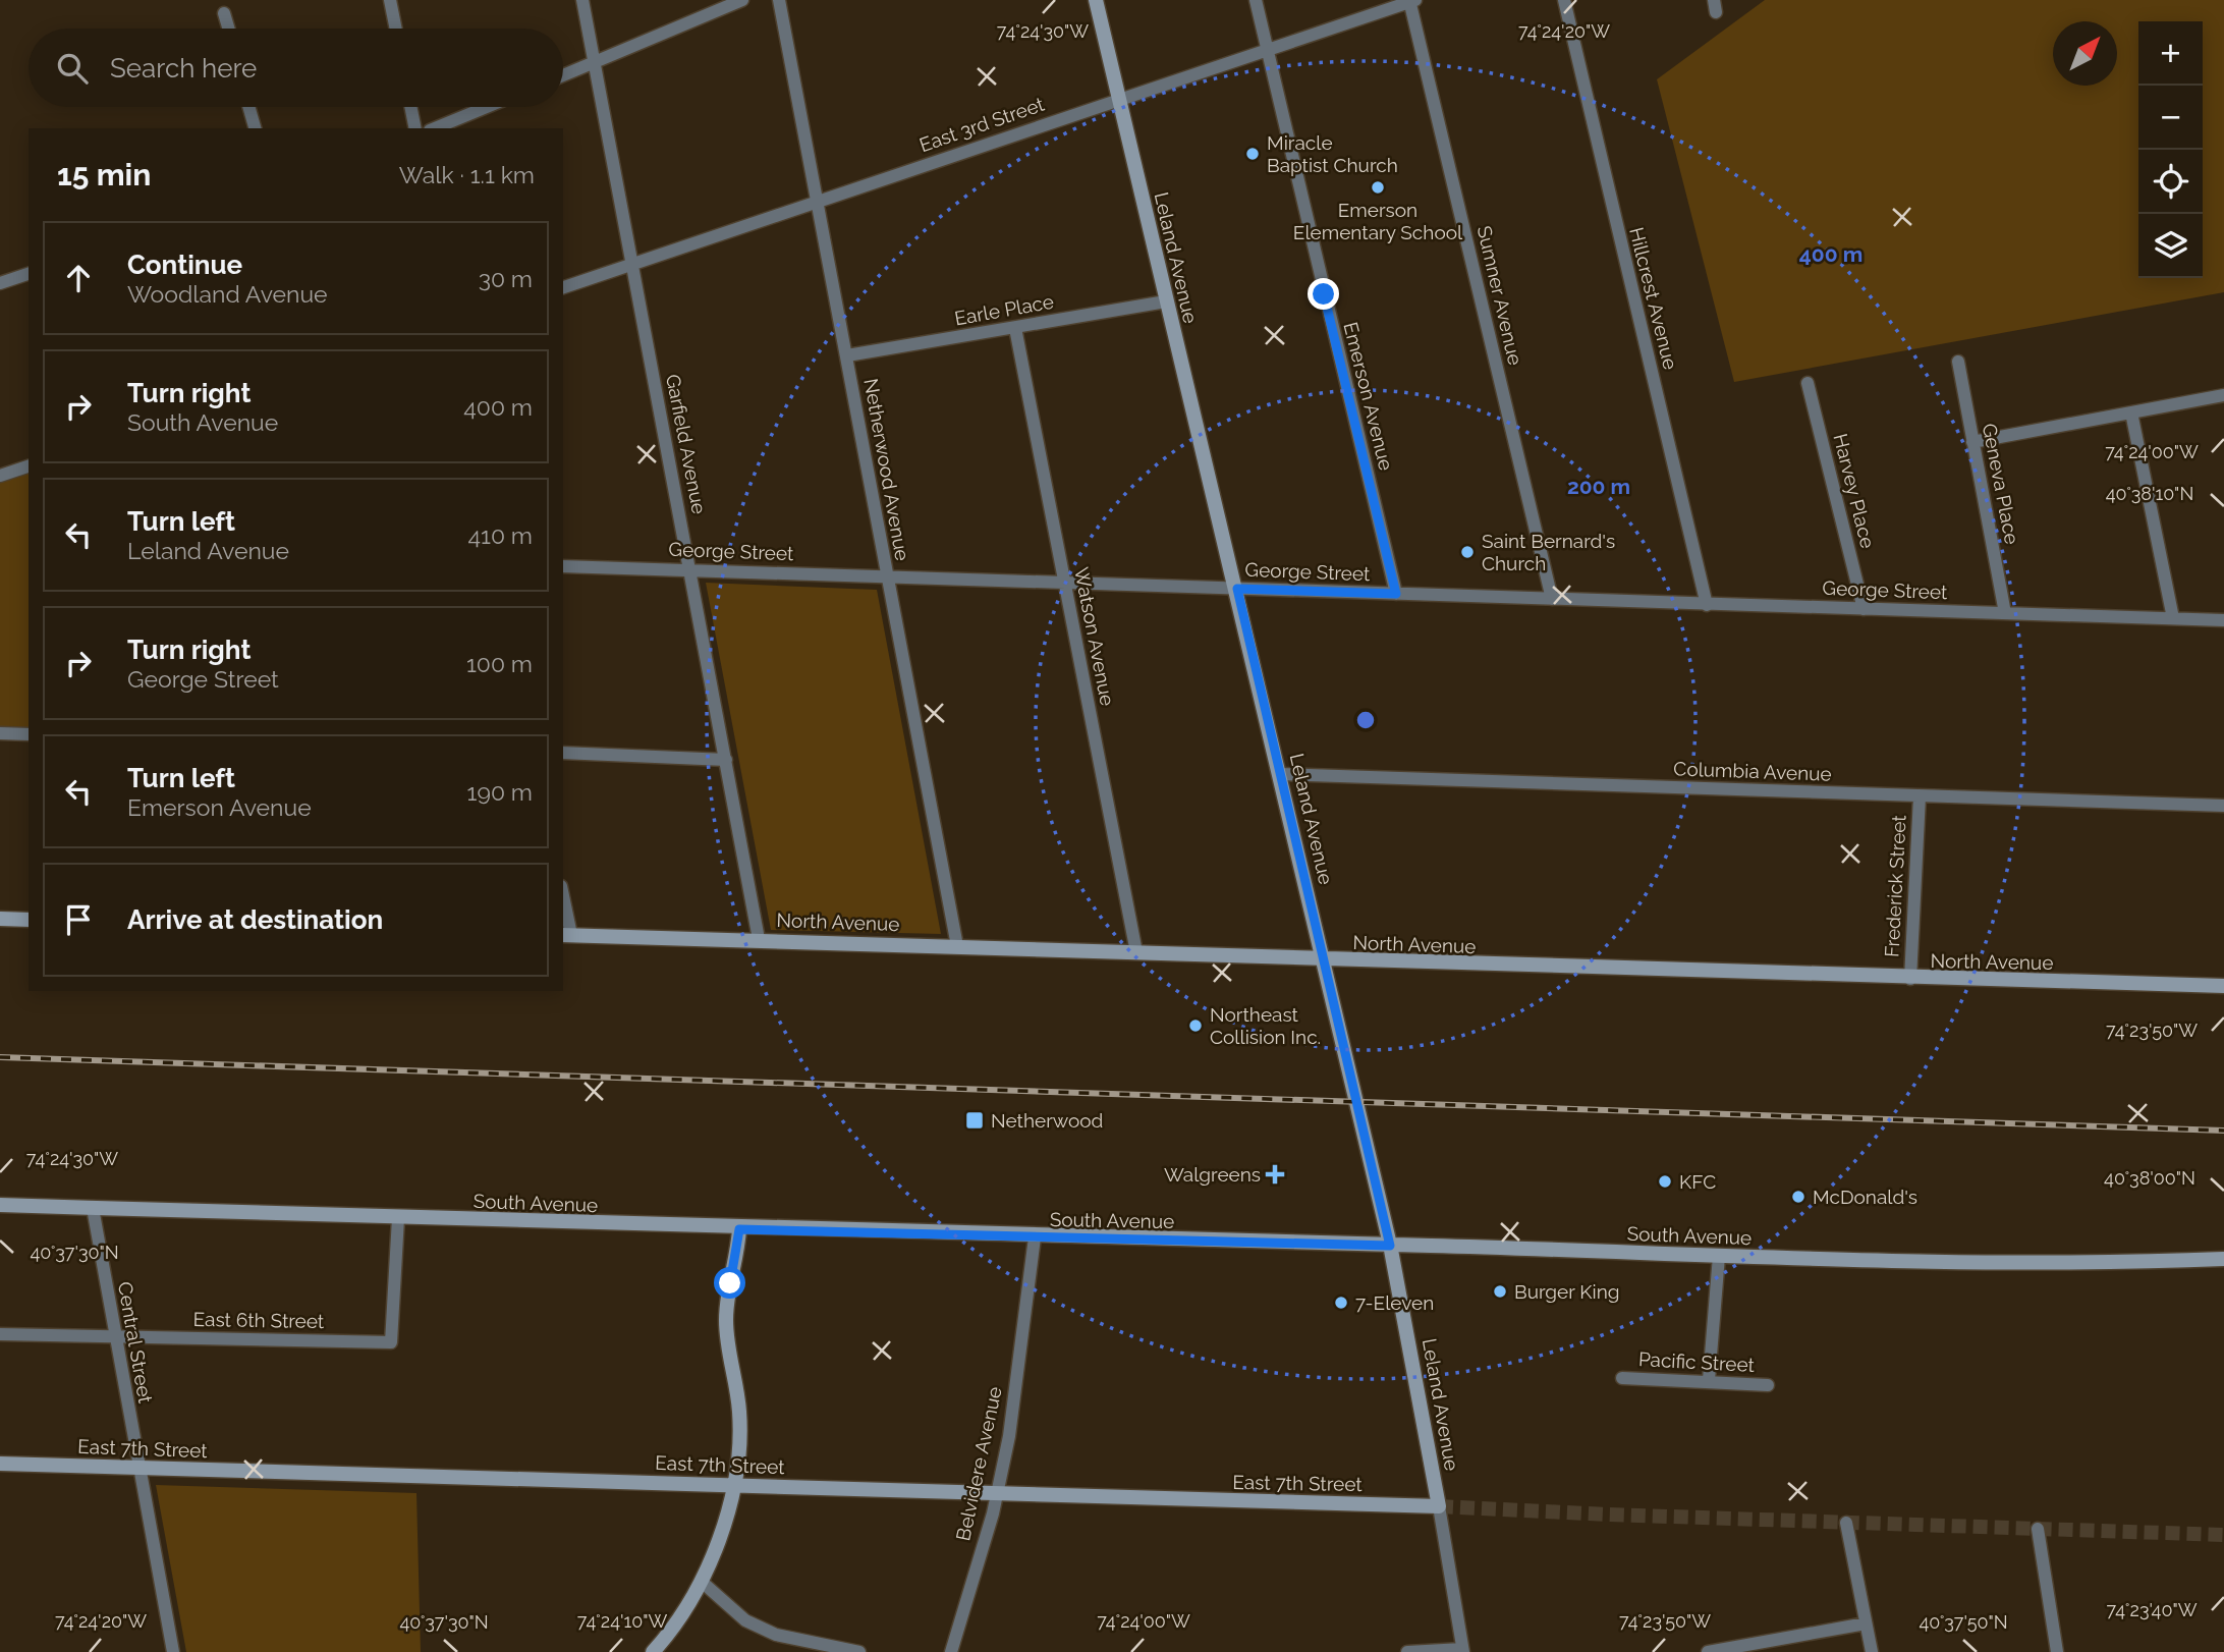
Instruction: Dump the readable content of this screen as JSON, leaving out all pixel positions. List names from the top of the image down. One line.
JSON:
{"streets":{"street":["East 3rd Street","Leland Avenue","Sumner Avenue","Hillcrest Avenue","Earle Place","Emerson Avenue","Garfield Avenue","Netherwood Avenue","Geneva Place","Harvey Place","George Street","Watson Avenue","Columbia Avenue","Frederick Street","North Avenue","South Avenue","East 6th Street","Central Street","Pacific Street","East 7th Street","Belvidere Avenue"]},"crossings":[["East 3rd Street","Leland Avenue"],["East 3rd Street","Sumner Avenue"],["East 3rd Street","Emerson Avenue"],["East 3rd Street","Garfield Avenue"],["East 3rd Street","Netherwood Avenue"],["Leland Avenue","Earle Place"],["Leland Avenue","George Street"],["Leland Avenue","Columbia Avenue"],["Leland Avenue","North Avenue"],["Leland Avenue","South Avenue"],["Leland Avenue","East 7th Street"],["Sumner Avenue","George Street"],["Hillcrest Avenue","George Street"],["Earle Place","Netherwood Avenue"],["Earle Place","Watson Avenue"],["Emerson Avenue","George Street"],["Garfield Avenue","George Street"],["Garfield Avenue","North Avenue"],["Netherwood Avenue","George Street"],["Netherwood Avenue","North Avenue"],["Geneva Place","George Street"],["Harvey Place","George Street"],["George Street","Watson Avenue"],["Watson Avenue","North Avenue"],["Columbia Avenue","Frederick Street"],["Frederick Street","North Avenue"],["South Avenue","East 6th Street"],["South Avenue","Central Street"],["South Avenue","Belvidere Avenue"],["East 6th Street","Central Street"],["Central Street","East 7th Street"],["East 7th Street","Belvidere Avenue"]],"places":{"other":["Miracle Baptist Church","Emerson Elementary School","Saint Bernard's Church","Northeast Collision Inc.","KFC","McDonald's","Burger King","7-Eleven"],"transit":["Netherwood"],"health":["Walgreens"]},"north":"top right","page":{"map_buttons":["+","−"],"search":"Search here","heading":["15 min","Walk · 1.1 km"],"list":[["Continue","Woodland Avenue","30 m"],["Turn right","South Avenue","400 m"],["Turn left","Leland Avenue","410 m"],["Turn right","George Street","100 m"],["Turn left","Emerson Avenue","190 m"],"Arrive at destination"]},"coordinates":["74°24'30\"W","74°24'20\"W","74°24'00\"W","40°38'10\"N","74°23'50\"W","40°38'00\"N","40°37'30\"N","74°23'40\"W","74°24'10\"W","40°37'50\"N"],"rings":["400 m","200 m"]}
